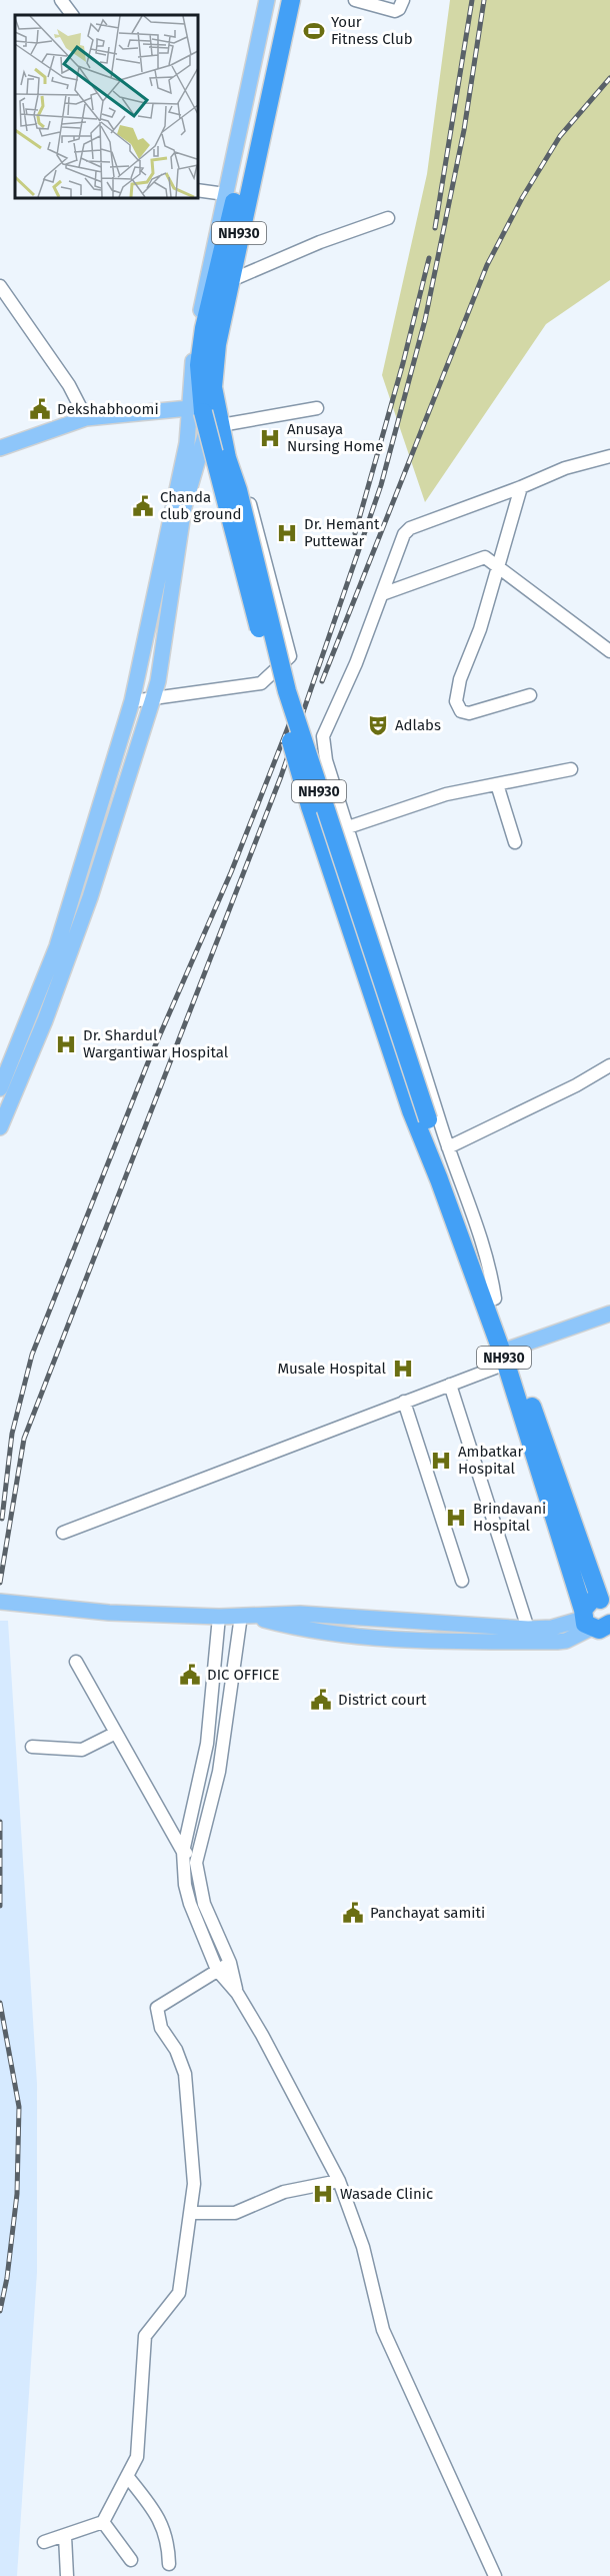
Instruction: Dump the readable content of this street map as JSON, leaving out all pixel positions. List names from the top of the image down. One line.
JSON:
{"streets":{"highway":["NH930"]},"places":{"sports":["Your Fitness Club"],"public building":["Dekshabhoomi","Chanda club ground","DIC OFFICE","District court","Panchayat samiti"],"hospital":["Anusaya Nursing Home","Dr. Hemant Puttewar","Dr. Shardul Wargantiwar Hospital","Musale Hospital","Ambatkar Hospital","Brindavani Hospital","Wasade Clinic"],"theatre":["Adlabs"]}}
